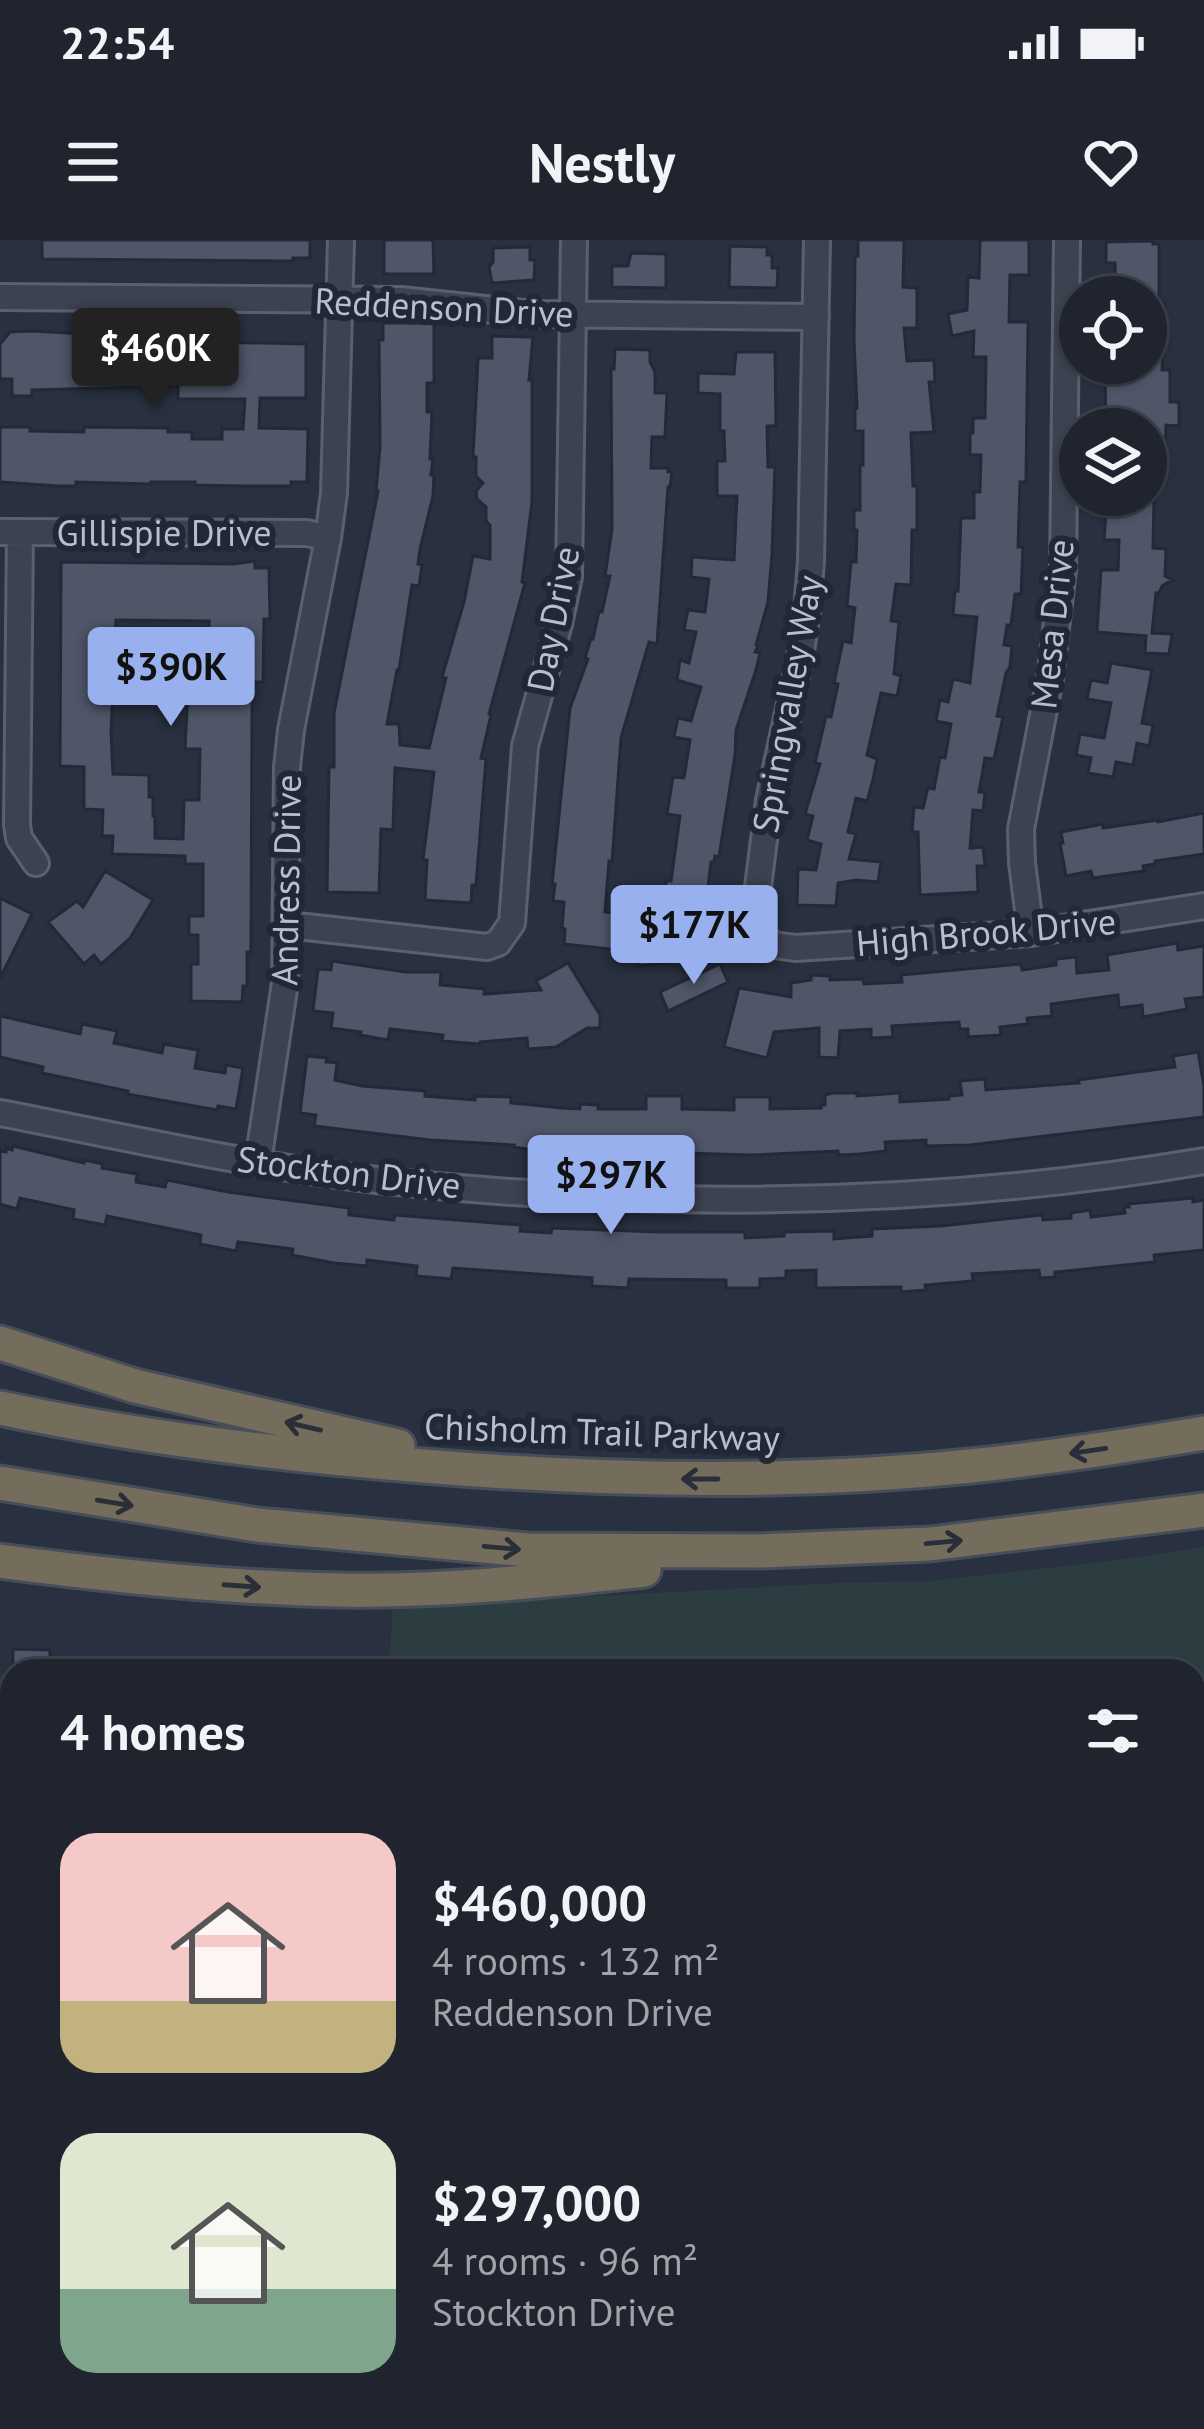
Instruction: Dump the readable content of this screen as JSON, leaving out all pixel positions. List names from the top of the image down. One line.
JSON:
{"streets":{"highway":["Chisholm Trail Parkway"],"street":["Reddenson Drive","Gillispie Drive","Day Drive","Mesa Drive","Springvalley Way","Andress Drive","High Brook Drive","Stockton Drive"]},"crossings":[["Reddenson Drive","Day Drive"],["Reddenson Drive","Springvalley Way"],["Reddenson Drive","Andress Drive"],["Gillispie Drive","Andress Drive"],["Day Drive","Andress Drive"],["Mesa Drive","High Brook Drive"],["Springvalley Way","High Brook Drive"],["Andress Drive","Stockton Drive"]],"page":{"status":"22:54","header":"Nestly","price":["$460K","$390K","$177K","$297K"],"heading":"4 homes","list":[{"name":"$460,000","note":"4 rooms · 132 m² · Reddenson Drive"},{"name":"$297,000","note":"4 rooms · 96 m² · Stockton Drive"}]}}
